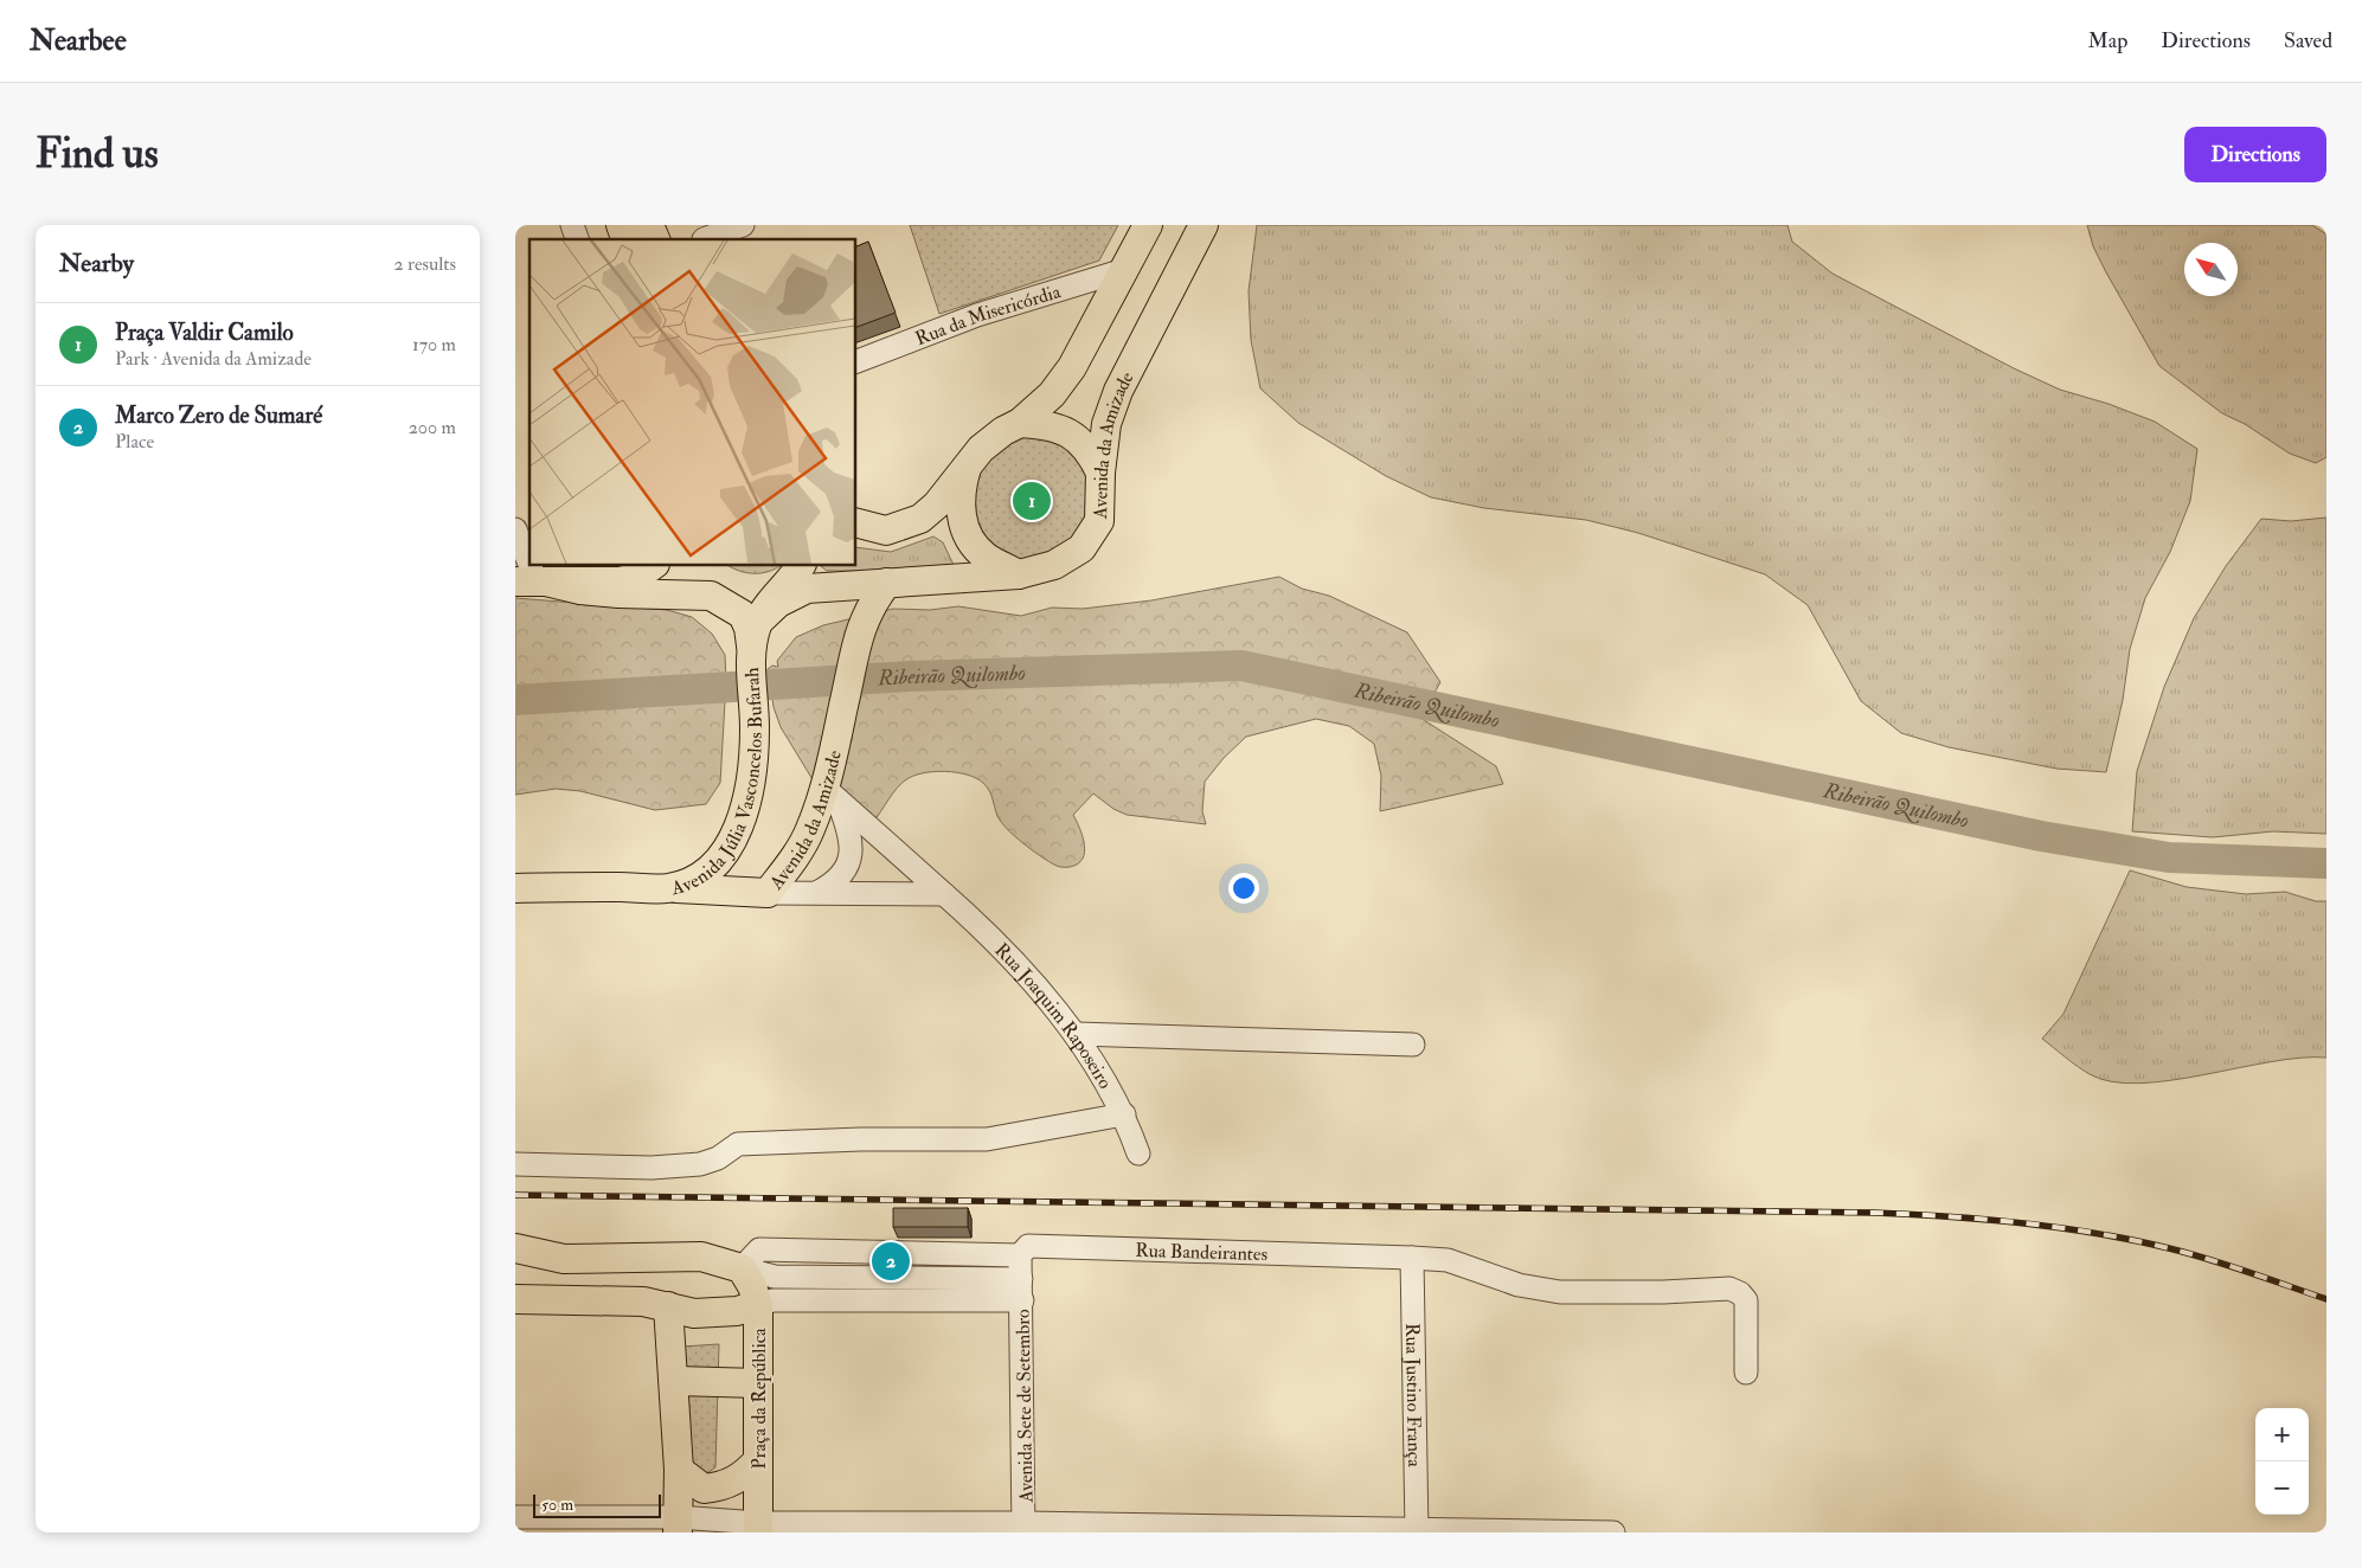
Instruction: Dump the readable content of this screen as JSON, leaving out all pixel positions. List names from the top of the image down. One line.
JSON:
{"streets":{"main road":["Avenida da Amizade","Avenida Júlia Vasconcelos Bufarah","Praça da República"],"street":["Rua da Misericórdia","Rua Joaquim Raposeiro","Rua Bandeirantes","Rua Justino França","Avenida Sete de Setembro"]},"crossings":[["Avenida da Amizade","Avenida Júlia Vasconcelos Bufarah"],["Avenida da Amizade","Rua Joaquim Raposeiro"],["Rua Bandeirantes","Rua Justino França"]],"water":["Ribeirão Quilombo"],"scale_bar":"50 m","north":"top left","page":{"header":"Nearbee","nav":["Map","Directions","Saved"],"buttons":"Directions","title":"Find us","heading":["Nearby","2 results"],"list":[{"mark":"1","name":"Praça Valdir Camilo","note":"Park · Avenida da Amizade","value":"170 m"},{"mark":"2","name":"Marco Zero de Sumaré","note":"Place","value":"200 m"}],"pins":["1","2"],"map_buttons":["+","−"],"scale":"50 m"}}
